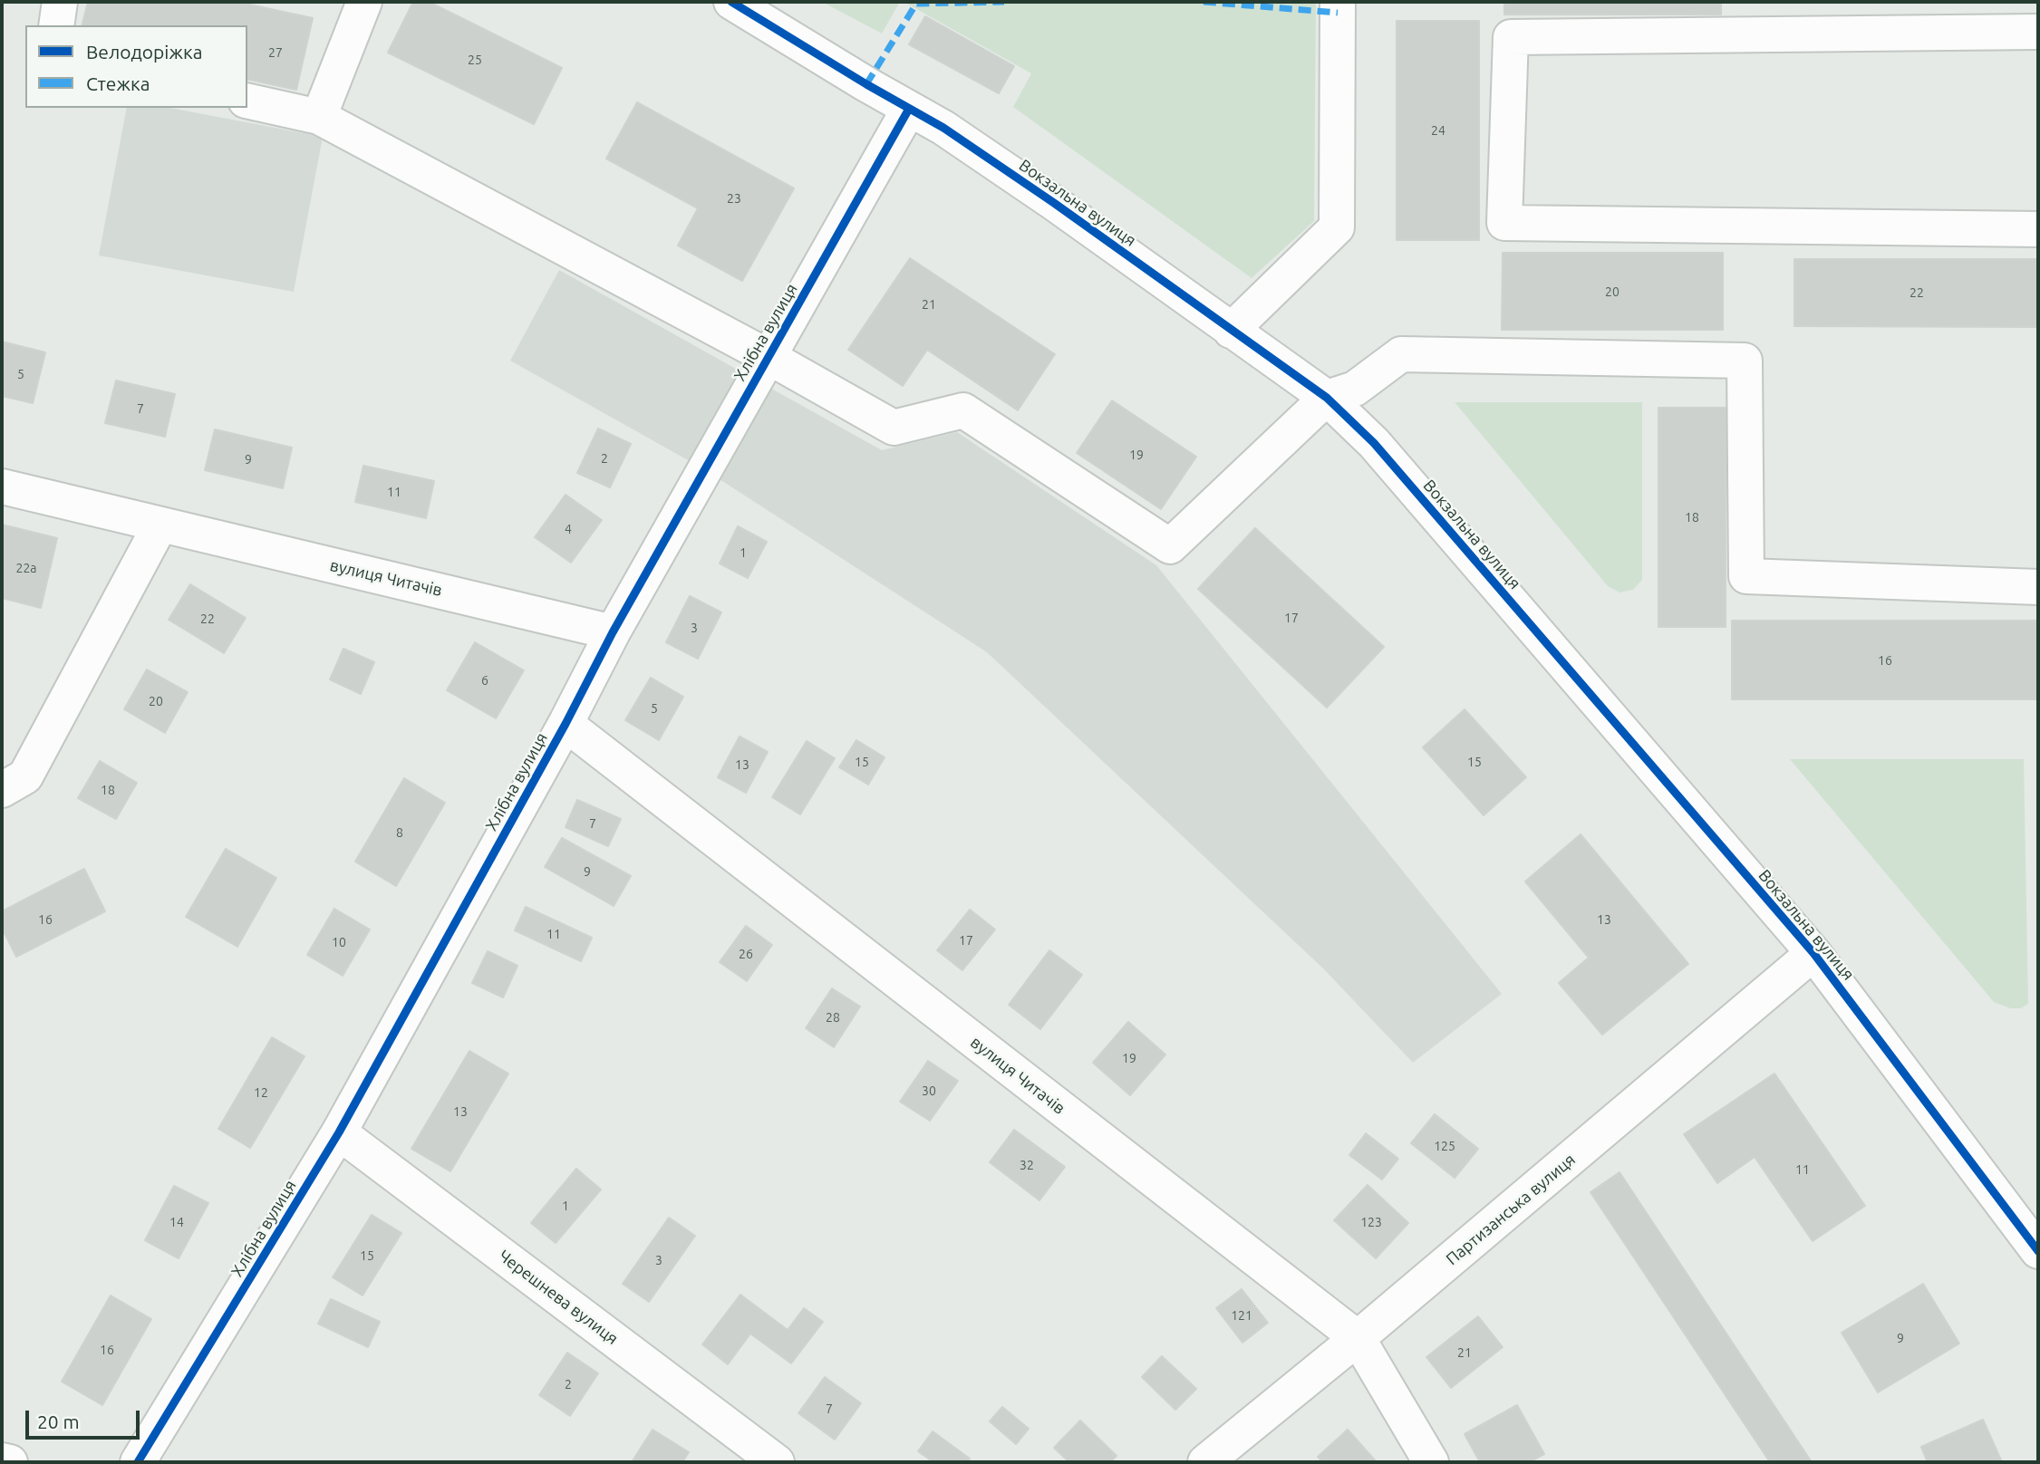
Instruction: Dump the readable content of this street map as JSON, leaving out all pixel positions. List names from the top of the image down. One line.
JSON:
{"streets":{"street":["Вокзальна вулиця","Хлібна вулиця","вулиця Читачів","Партизанська вулиця","Черешнева вулиця"]},"crossings":[["Вокзальна вулиця","Хлібна вулиця"],["Вокзальна вулиця","Партизанська вулиця"],["Хлібна вулиця","вулиця Читачів"],["Хлібна вулиця","Черешнева вулиця"],["вулиця Читачів","Партизанська вулиця"]],"house_numbers":["27","25","24","23","20","22","21","5","7","19","2","9","11","18","4","1","22а","17","22","3","16","6","20","5","15","15","13","18","7","8","9","16","13","11","17","10","26","28","19","30","12","13","125","32","11","1","14","123","15","3","121","9","16","21","2","7"],"legend":["Велодоріжка","Стежка"],"scale_bar":"20 m"}
